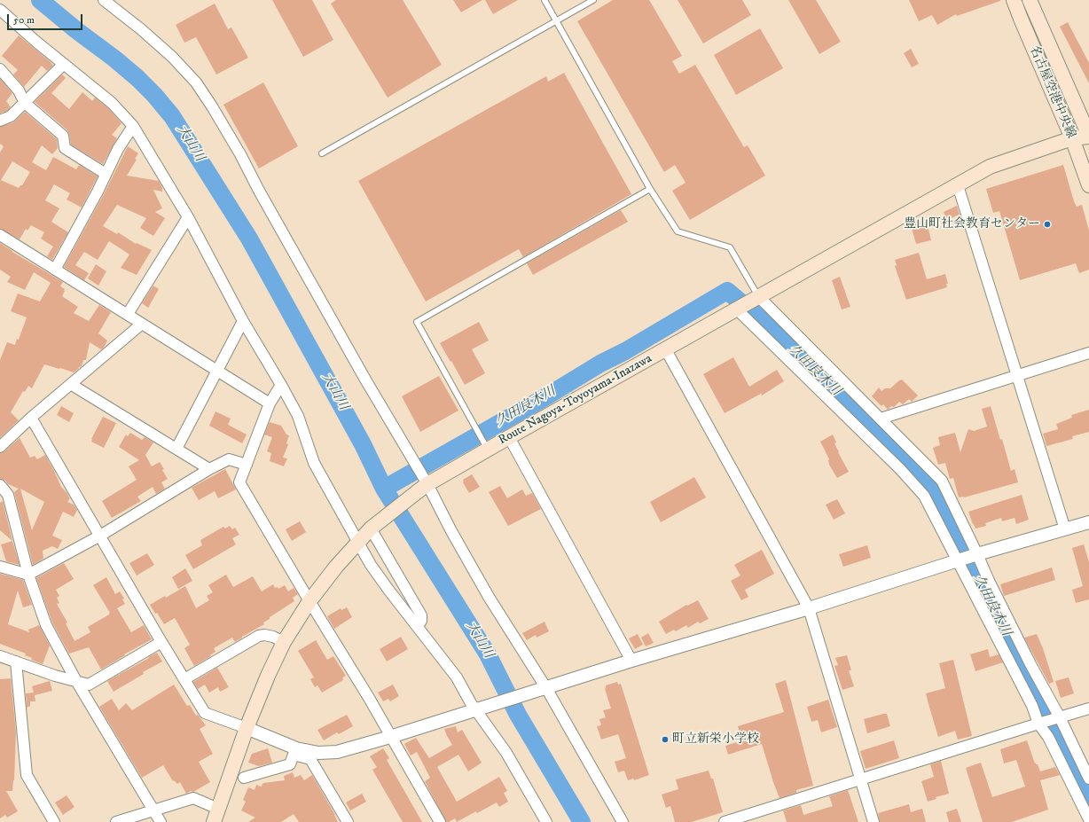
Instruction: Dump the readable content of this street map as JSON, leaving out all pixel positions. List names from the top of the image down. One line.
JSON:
{"streets":{"main road":["名古屋空港中央線","Route Nagoya-Toyoyama-Inazawa"]},"crossings":[["名古屋空港中央線","Route Nagoya-Toyoyama-Inazawa"]],"water":["大山川","久田良木川"],"places":["豊山町社会教育センター","町立新栄小学校"],"scale_bar":"50 m"}
